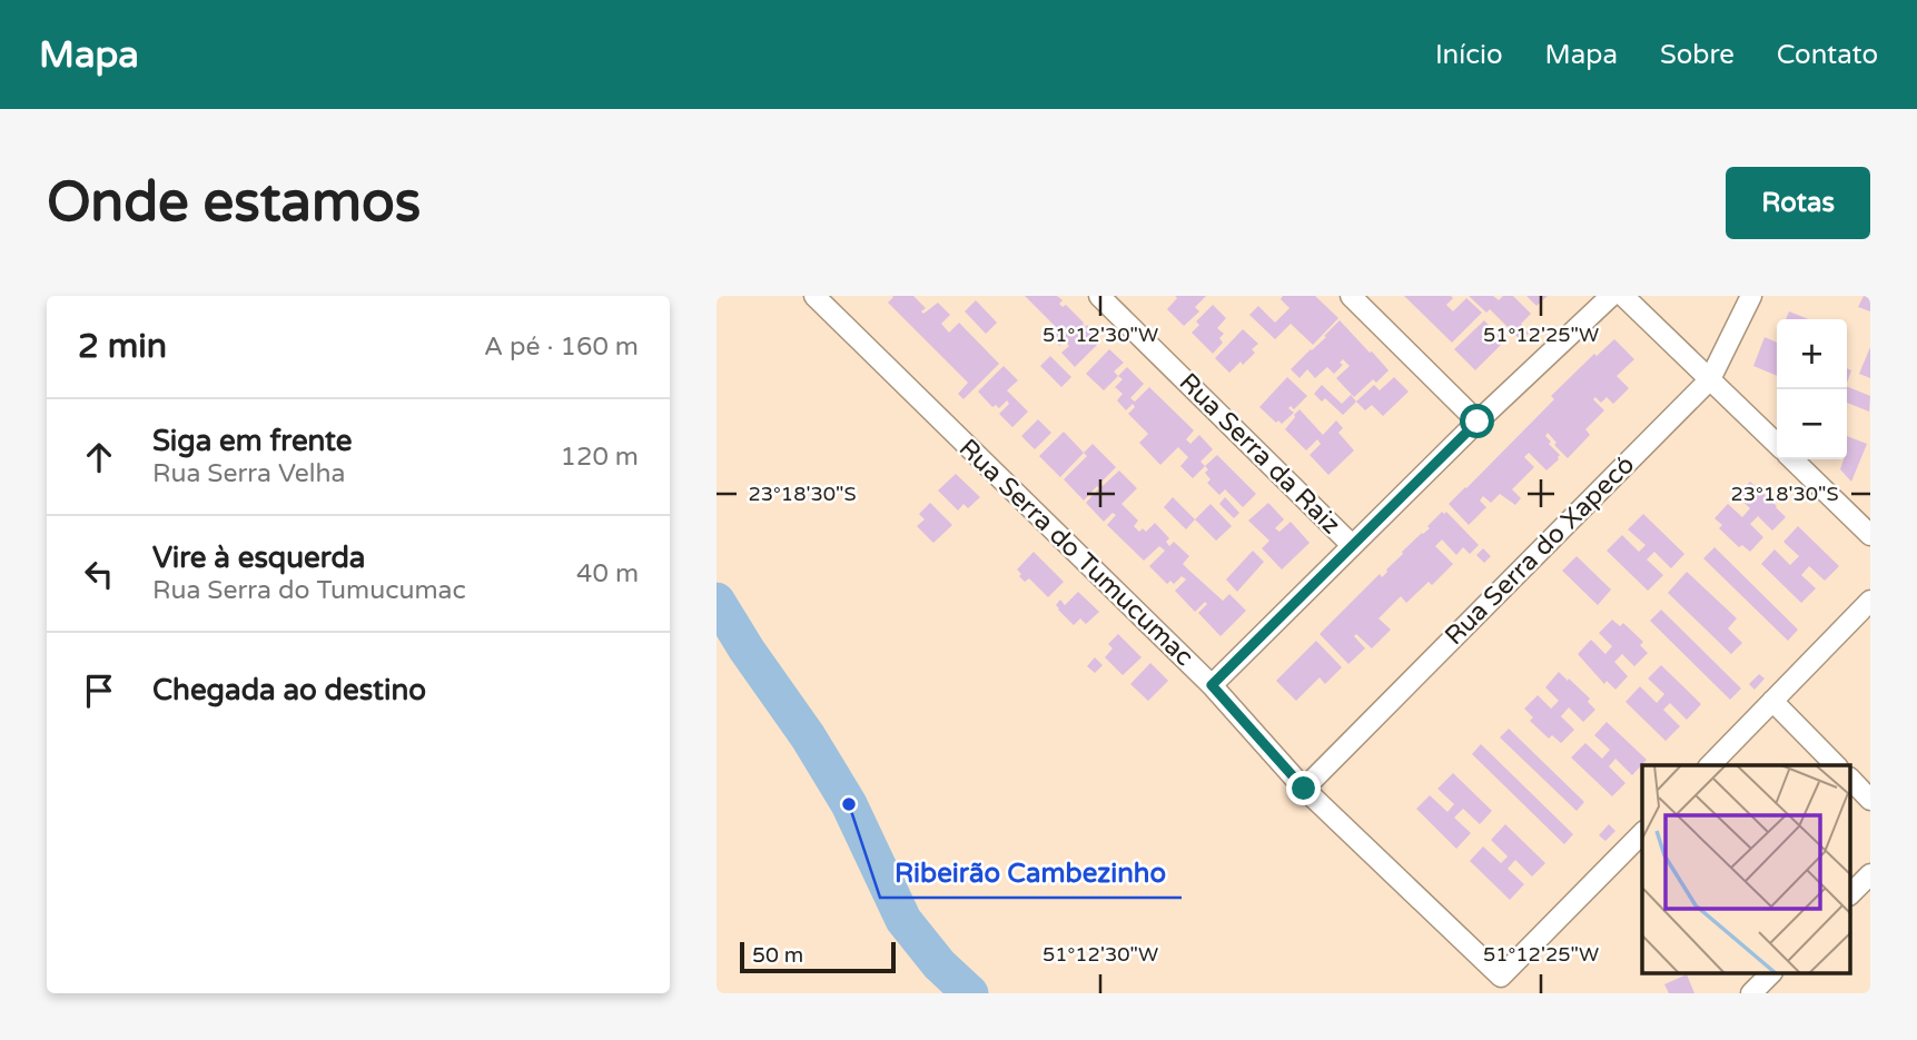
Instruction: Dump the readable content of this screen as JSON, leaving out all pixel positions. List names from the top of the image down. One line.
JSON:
{"streets":{"street":["Rua Serra da Raiz","Rua Serra do Xapecó","Rua Serra do Tumucumac"]},"crossings":[["Rua Serra do Xapecó","Rua Serra do Tumucumac"]],"places":["Ribeirão Cambezinho"],"scale_bar":"50 m","page":{"header":"Mapa","nav":["Início","Mapa","Sobre","Contato"],"buttons":"Rotas","title":"Onde estamos","heading":["2 min","A pé · 160 m"],"map_buttons":["+","−"],"list":[["Siga em frente","Rua Serra Velha","120 m"],["Vire à esquerda","Rua Serra do Tumucumac","40 m"],"Chegada ao destino"],"scale":"50 m"},"coordinates":["51°12'30\"W","51°12'25\"W","23°18'30\"S"]}
